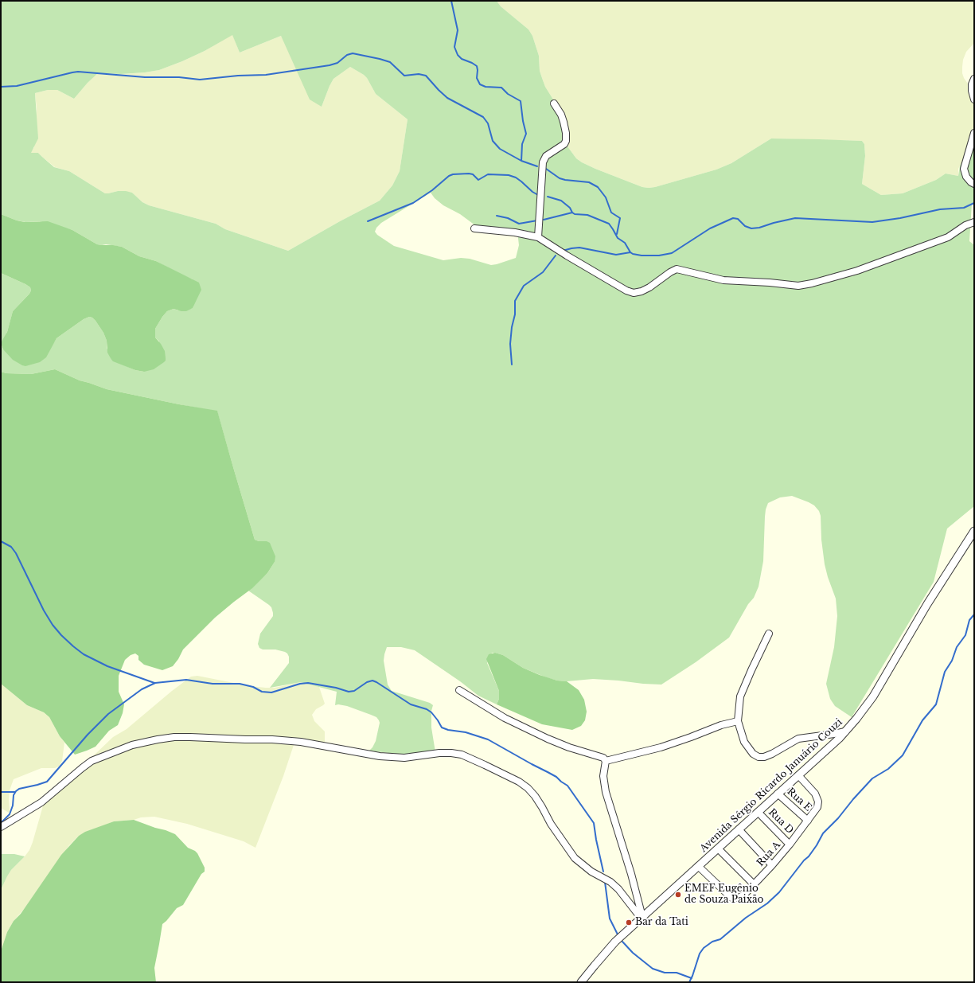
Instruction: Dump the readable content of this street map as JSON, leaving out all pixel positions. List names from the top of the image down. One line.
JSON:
{"streets":{"street":["Avenida Sérgio Ricardo Januário Couzi","Rua E","Rua D","Rua A"]},"crossings":[["Avenida Sérgio Ricardo Januário Couzi","Rua E"],["Avenida Sérgio Ricardo Januário Couzi","Rua D"],["Avenida Sérgio Ricardo Januário Couzi","Rua A"],["Rua E","Rua A"],["Rua D","Rua A"]],"places":["EMEF Eugênio de Souza Paixão","Bar da Tati"]}
